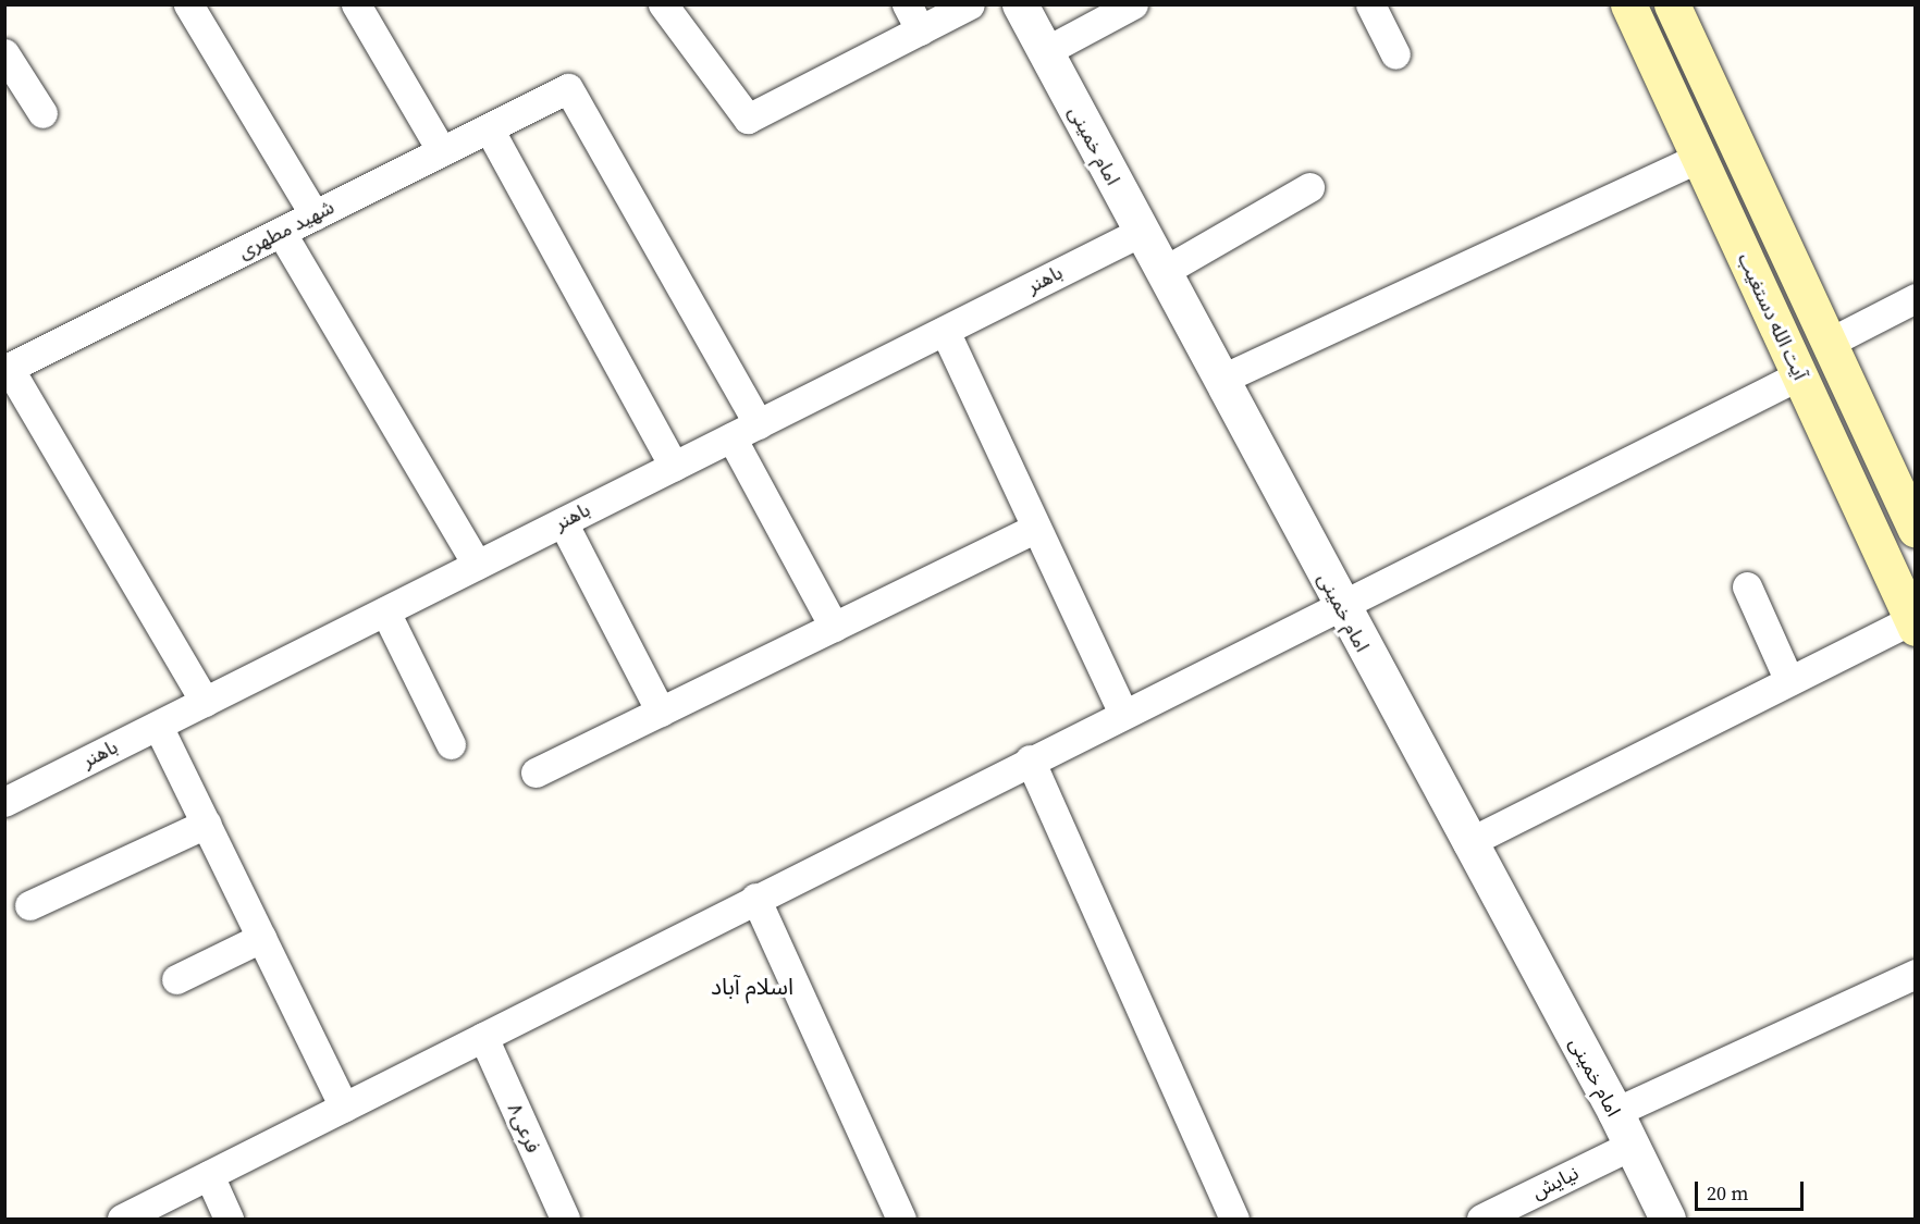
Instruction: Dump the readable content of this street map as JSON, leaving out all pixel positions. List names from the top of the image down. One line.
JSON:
{"streets":{"main road":["آیت الله دستغیب"],"street":["امام خمینی","شهید مطهری","باهنر","فرعی۸","نیایش"]},"crossings":[["امام خمینی","باهنر"],["امام خمینی","نیایش"],["شهید مطهری","باهنر"]],"districts":["اسلام آباد"],"scale_bar":"20 m"}
